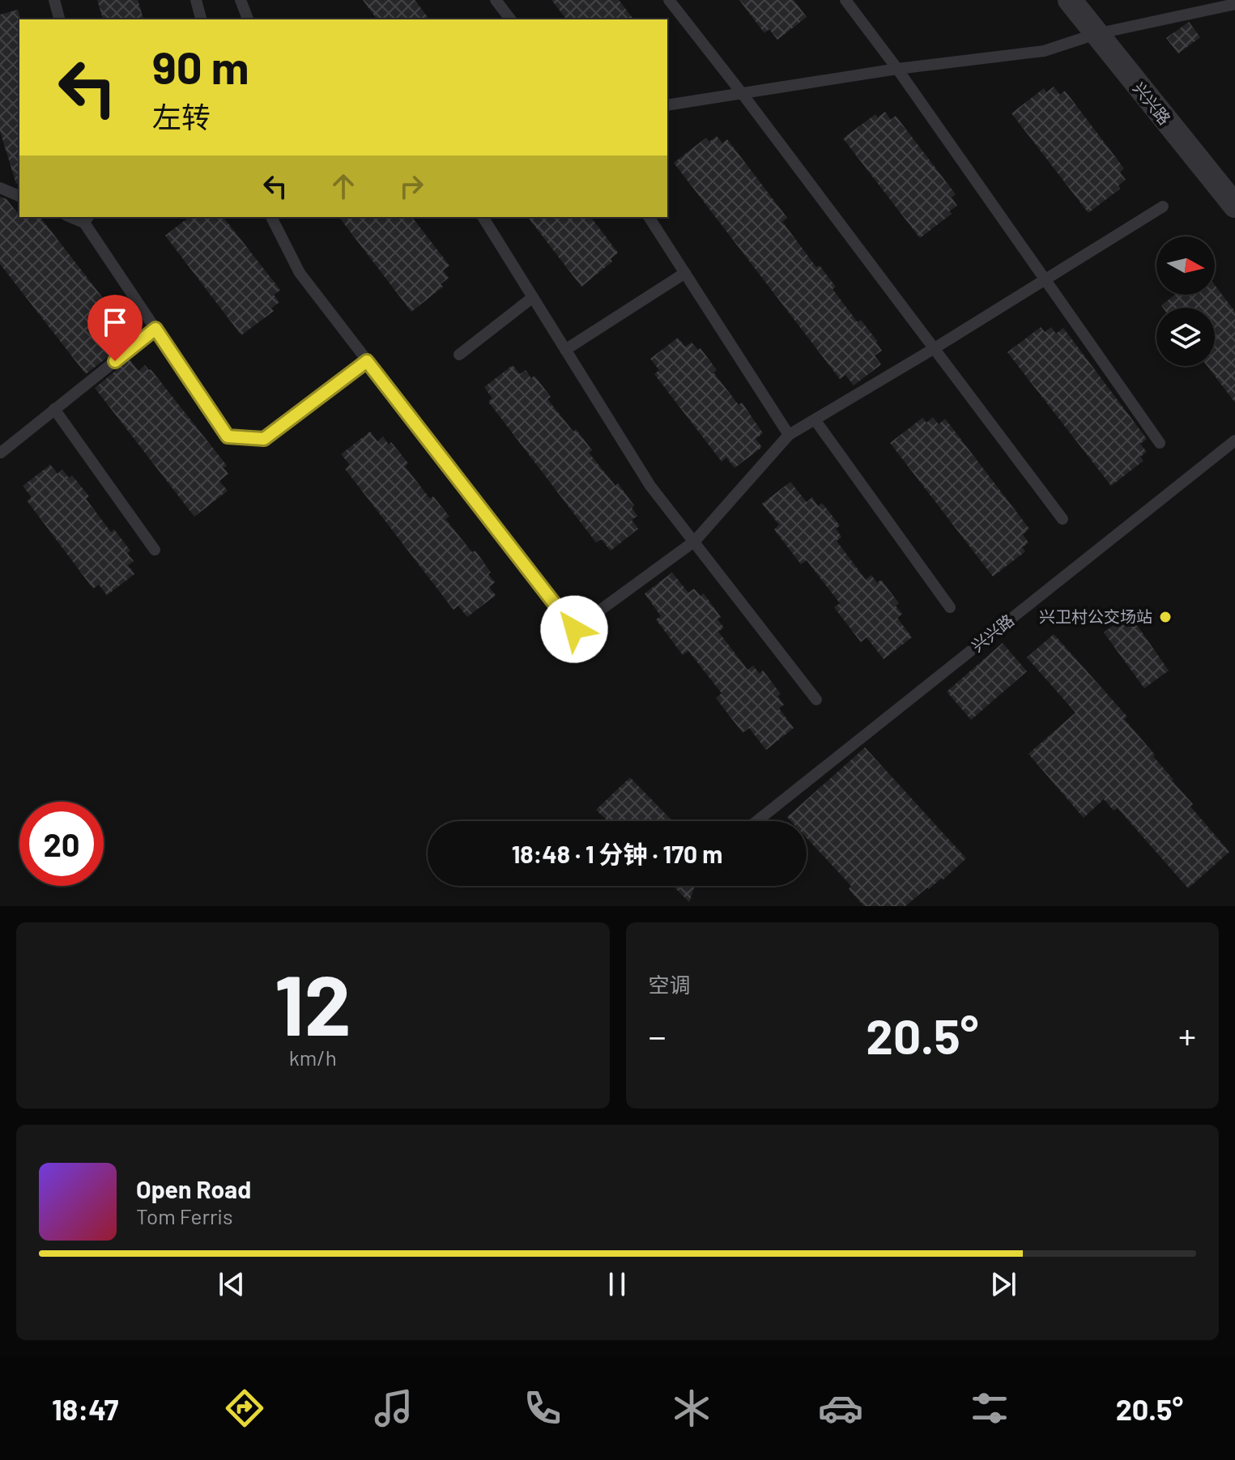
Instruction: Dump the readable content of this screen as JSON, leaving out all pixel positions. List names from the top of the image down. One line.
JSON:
{"streets":{"street":["兴兴路"]},"places":["兴卫村公交场站"],"north":"right","page":{"turn":["90 m","左转"],"limit":"20","trip":"18:48 · 1 分钟 · 170 m","tile":[["12","km/h"],"空调"],"heat":["−","20.5°","+"],"song":["Open Road","Tom Ferris"],"tabs":["18:47","20.5°"]}}
